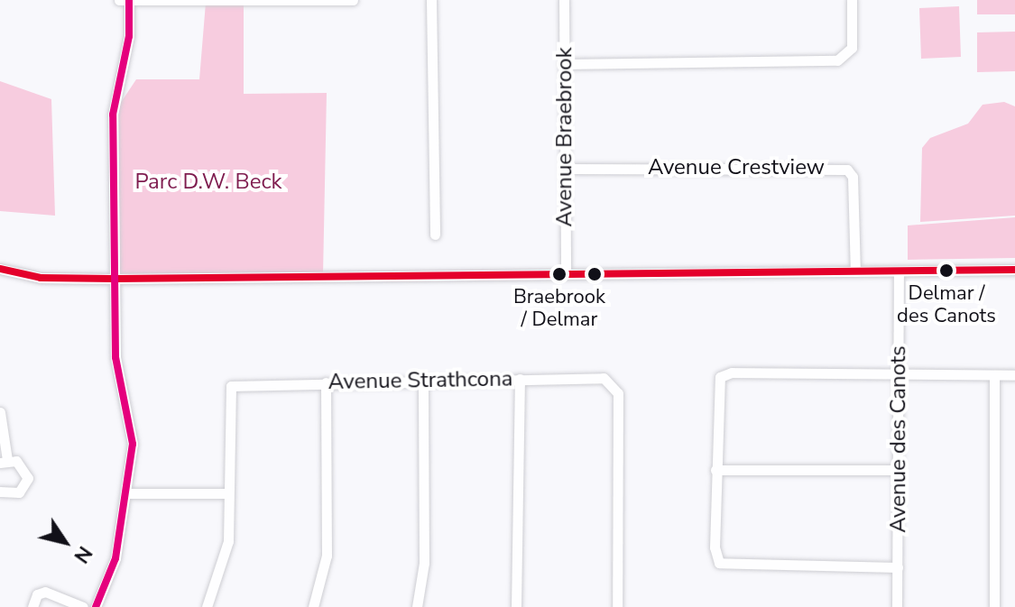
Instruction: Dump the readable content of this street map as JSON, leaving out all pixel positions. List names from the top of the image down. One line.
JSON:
{"streets":{"street":["Avenue Braebrook","Avenue Crestview","Avenue Strathcona","Avenue des Canots"]},"crossings":[["Avenue Braebrook","Avenue Crestview"]],"parks":["Parc D.W. Beck"],"places":["Delmar / des Canots","Braebrook / Delmar"],"north":"bottom right"}
